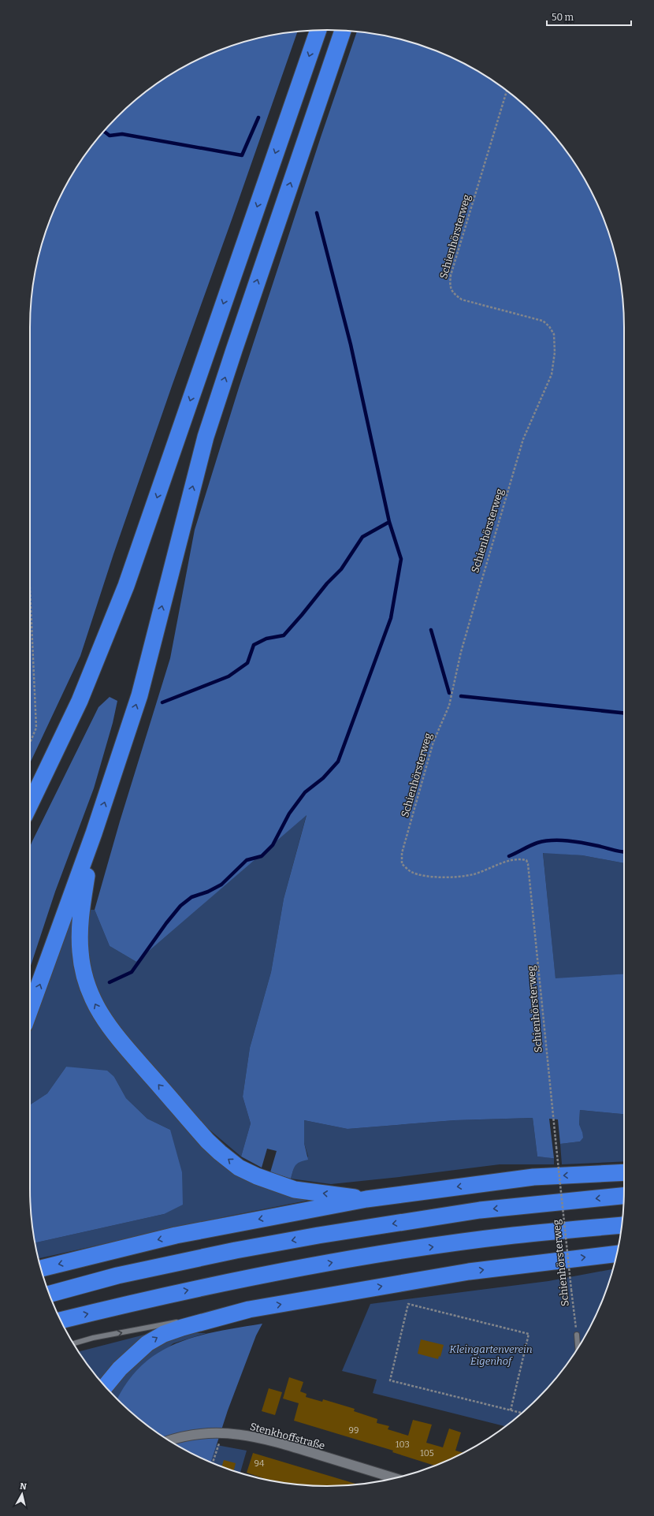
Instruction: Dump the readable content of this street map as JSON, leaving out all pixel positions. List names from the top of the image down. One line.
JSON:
{"streets":{"street":["Stenkhoffstraße"],"path":["Schienhörsterweg"]},"parks":["Kleingartenverein Eigenhof"],"house_numbers":["99","103","105","94"],"scale_bar":"50 m","north":"top"}
